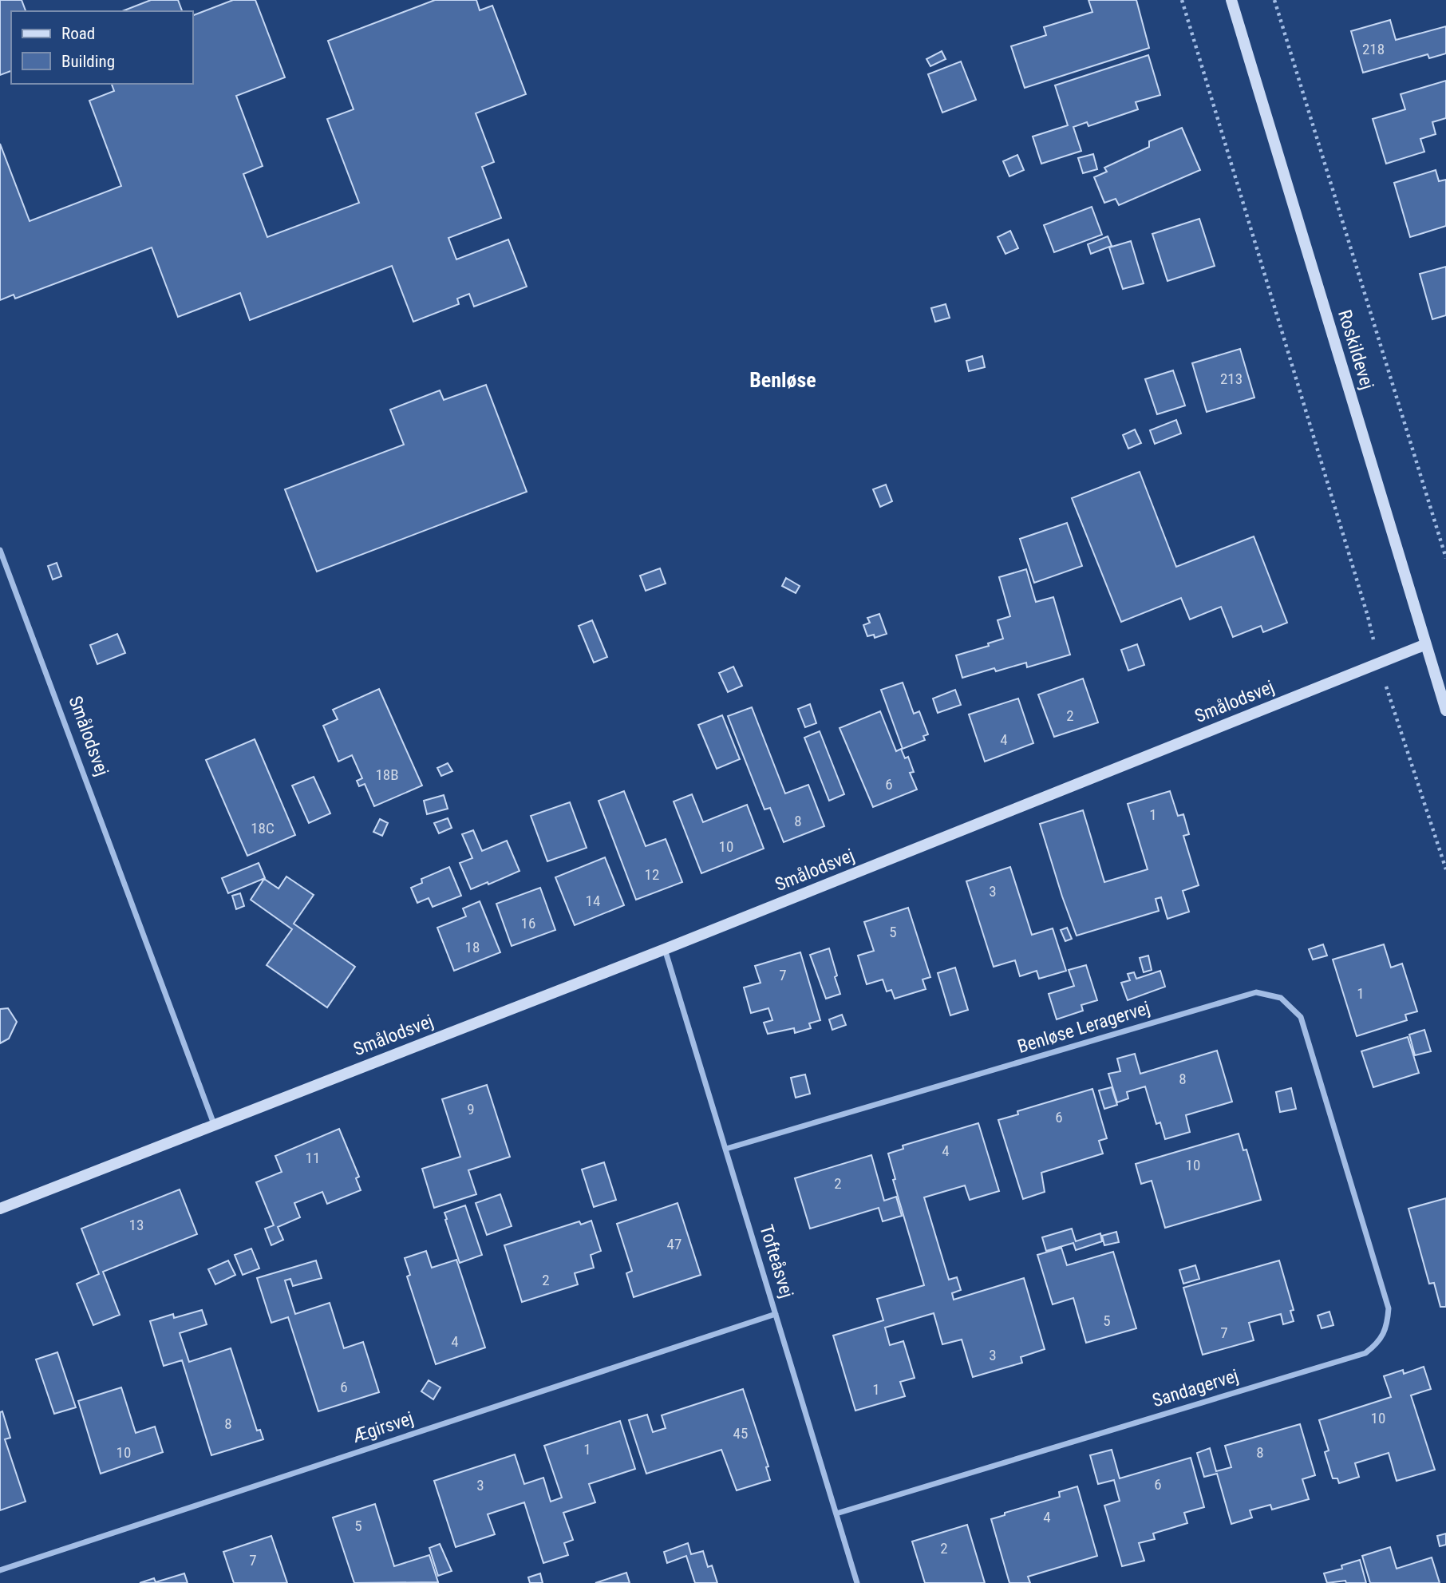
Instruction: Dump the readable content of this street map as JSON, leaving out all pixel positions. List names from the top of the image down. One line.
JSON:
{"streets":{"street":["Roskildevej","Smålodsvej","Benløse Leragervej","Tofteåsvej","Sandagervej","Ægirsvej"]},"crossings":[["Roskildevej","Smålodsvej"],["Smålodsvej","Tofteåsvej"],["Benløse Leragervej","Tofteåsvej"],["Benløse Leragervej","Sandagervej"],["Tofteåsvej","Sandagervej"],["Tofteåsvej","Ægirsvej"]],"districts":["Benløse"],"house_numbers":["218","213","2","4","18B","6","1","8","18C","10","12","3","14","16","5","18","7","1","8","9","6","4","11","10","2","13","47","2","5","7","4","3","6","1","10","8","45","1","10","8","6","3","4","5","2","7"],"legend":["Road","Building"]}
